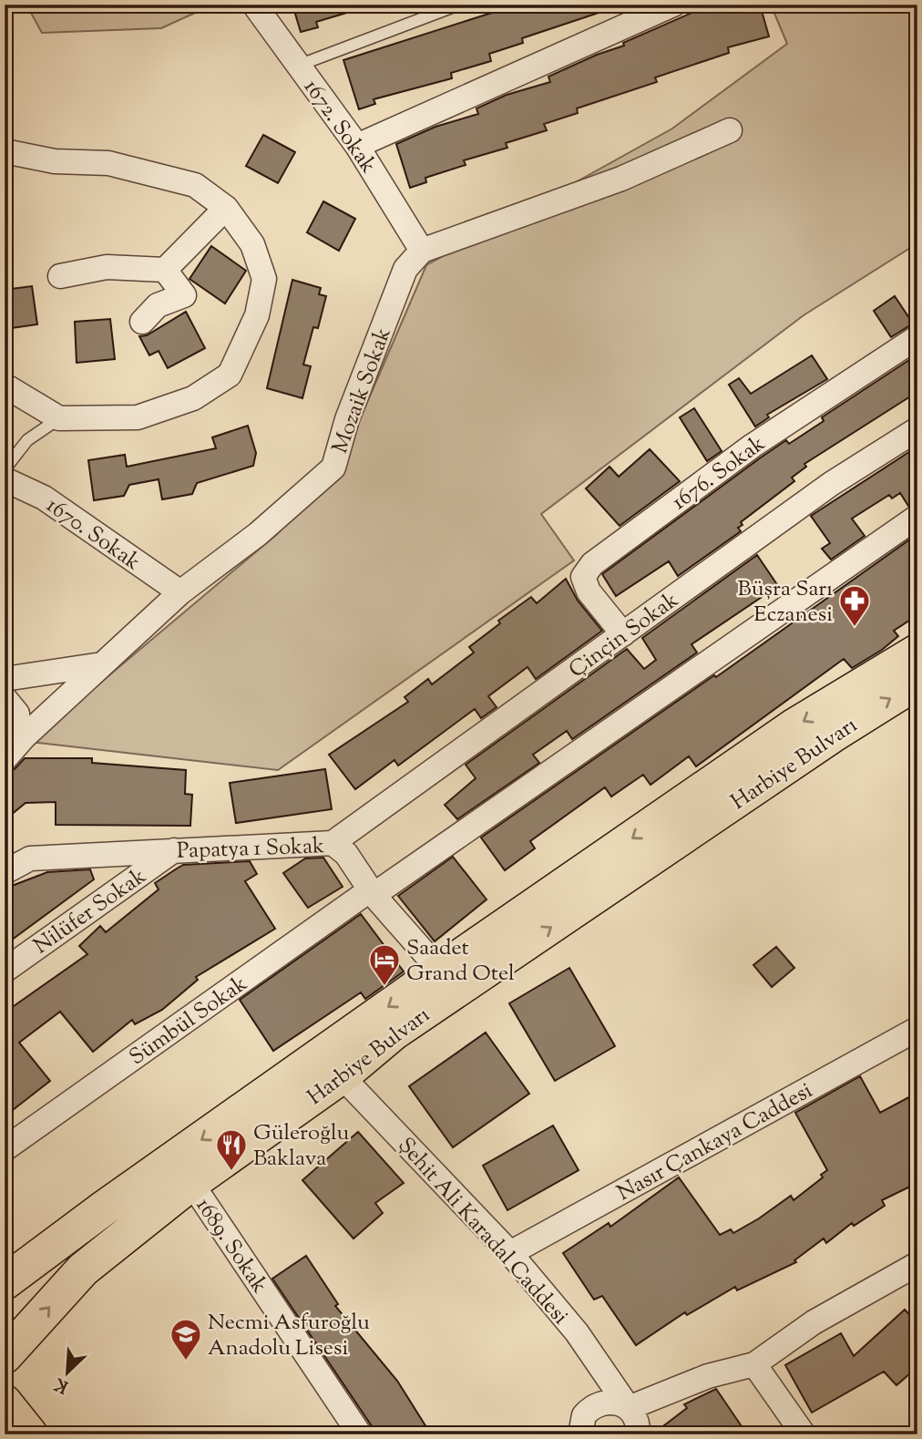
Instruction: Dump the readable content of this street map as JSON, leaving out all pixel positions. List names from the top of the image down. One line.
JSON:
{"streets":{"main road":["Harbiye Bulvarı"],"street":["1672. Sokak","Mozaik Sokak","1676. Sokak","1670. Sokak","Çinçin Sokak","Papatya 1 Sokak","Nilüfer Sokak","Sümbül Sokak","Nasır Çankaya Caddesi","Şehit Ali Karadal Caddesi","1689. Sokak"]},"crossings":[["1672. Sokak","Mozaik Sokak"],["Mozaik Sokak","1670. Sokak"],["1676. Sokak","Çinçin Sokak"],["Çinçin Sokak","Papatya 1 Sokak"],["Harbiye Bulvarı","Papatya 1 Sokak"],["Harbiye Bulvarı","Şehit Ali Karadal Caddesi"],["Harbiye Bulvarı","1689. Sokak"],["Papatya 1 Sokak","Nilüfer Sokak"],["Papatya 1 Sokak","Sümbül Sokak"],["Nasır Çankaya Caddesi","Şehit Ali Karadal Caddesi"]],"places":{"pharmacy":["Büşra Sarı Eczanesi"],"hotel":["Saadet Grand Otel"],"restaurant":["Güleroğlu Baklava"],"school or university":["Necmi Asfuroğlu Anadolu Lisesi"]},"north":"bottom left"}
